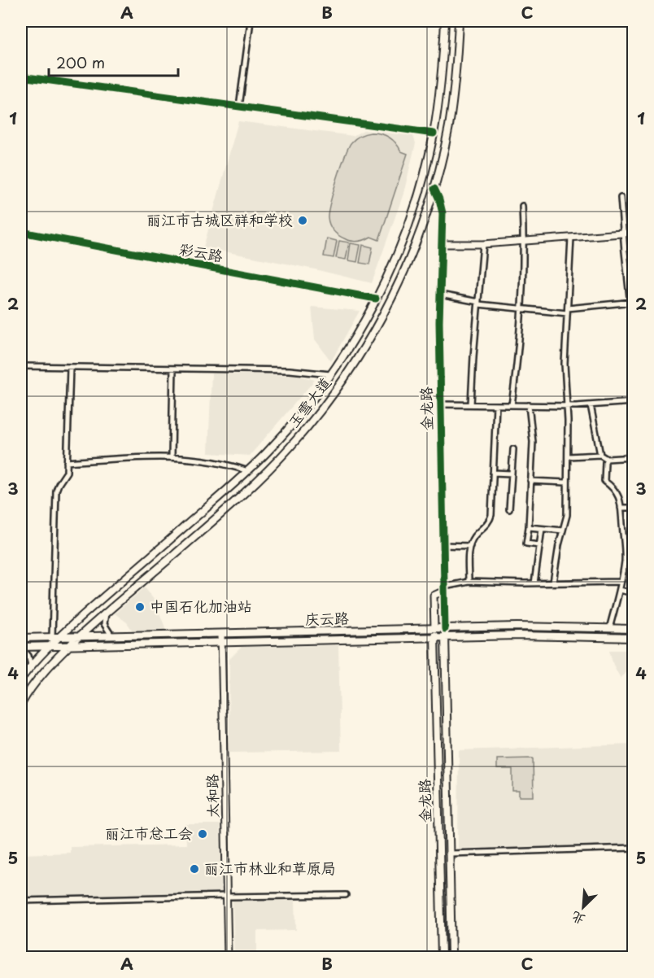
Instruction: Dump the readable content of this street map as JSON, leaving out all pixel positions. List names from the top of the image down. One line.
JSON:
{"streets":{"main road":["玉雪大道","金龙路","庆云路"],"street":["彩云路","太和路"]},"crossings":[["彩云路","玉雪大道"],["玉雪大道","金龙路"],["玉雪大道","庆云路"],["金龙路","庆云路"],["庆云路","太和路"]],"places":["丽江市古城区祥和学校","中国石化加油站","丽江市总工会","丽江市林业和草原局"],"scale_bar":"200 m","north":"bottom left","grid":{"columns":["A","B","C"],"rows":["1","2","3","4","5"]}}
